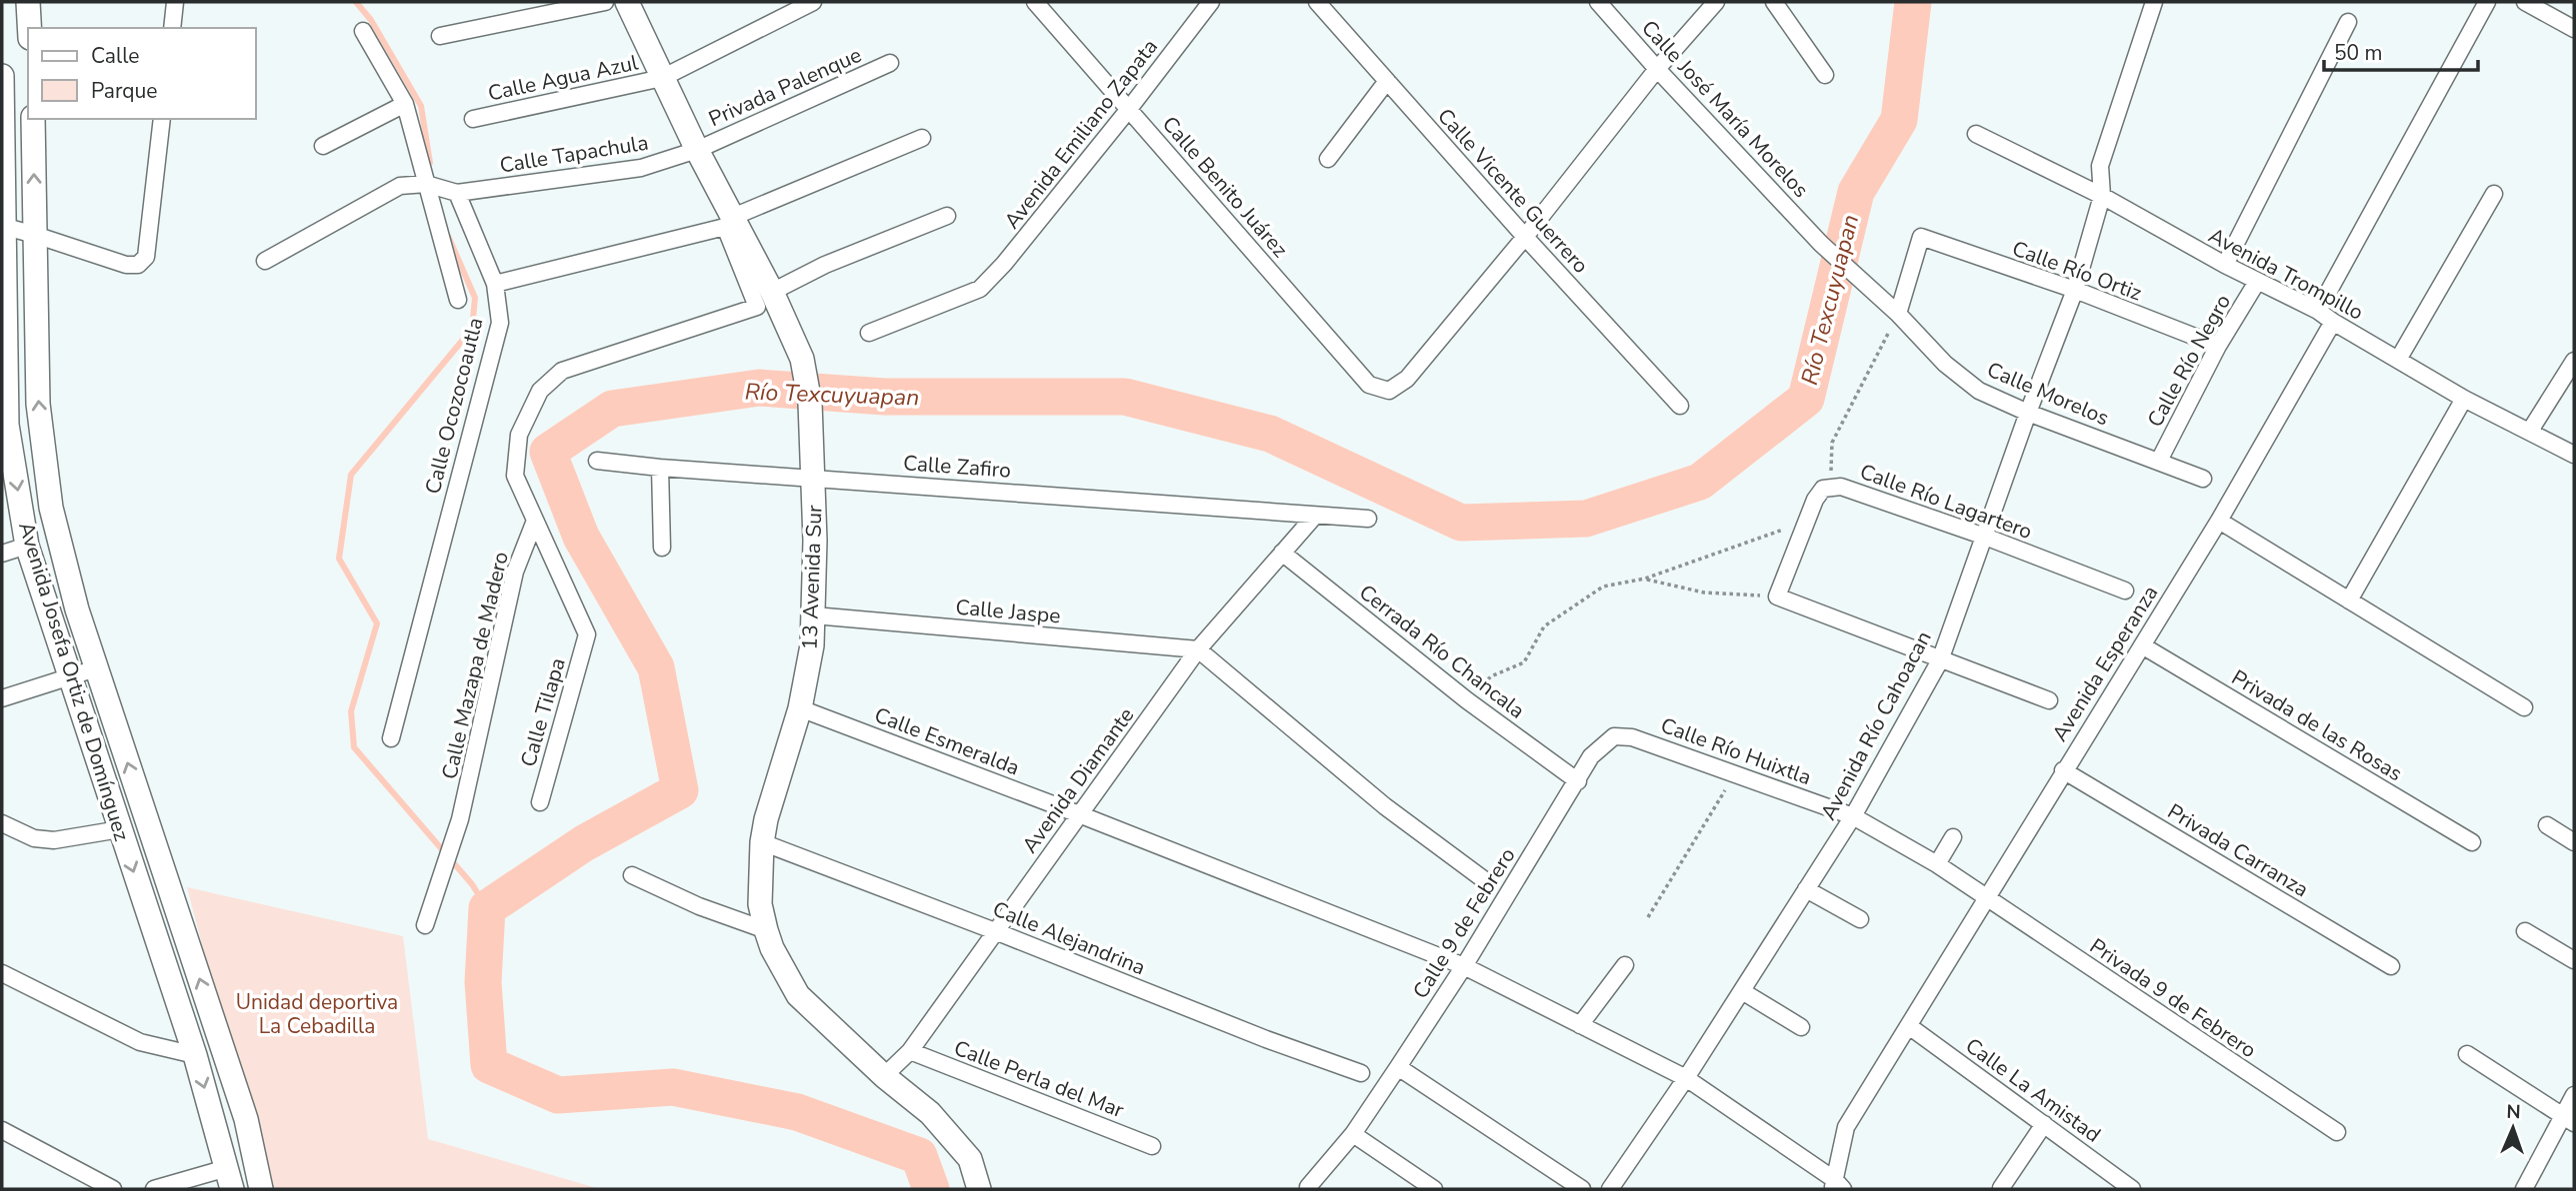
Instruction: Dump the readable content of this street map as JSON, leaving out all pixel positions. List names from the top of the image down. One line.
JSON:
{"streets":{"main road":["13 Avenida Sur","Avenida Josefa Ortiz de Domínguez"],"street":["Calle Agua Azul","Privada Palenque","Calle José María Morelos","Avenida Emiliano Zapata","Calle Tapachula","Calle Benito Juárez","Calle Vicente Guerrero","Calle Río Ortiz","Avenida Trompillo","Calle Río Negro","Calle Morelos","Calle Ocozocoautla","Calle Zafiro","Calle Río Lagartero","Calle Jaspe","Cerrada Río Chancala","Avenida Esperanza","Calle Mazapa de Madero","Calle Tilapa","Avenida Río Cahoacan","Privada de las Rosas","Calle Esmeralda","Calle Río Huixtla","Avenida Diamante","Privada Carranza","Calle 9 de Febrero","Calle Alejandrina","Privada 9 de Febrero","Calle Perla del Mar","Calle La Amistad"]},"crossings":[["Calle Agua Azul","13 Avenida Sur"],["Privada Palenque","Calle Tapachula"],["Privada Palenque","13 Avenida Sur"],["Calle José María Morelos","Calle Morelos"],["Avenida Emiliano Zapata","Calle Benito Juárez"],["Calle Tapachula","Calle Ocozocoautla"],["Calle Tapachula","13 Avenida Sur"],["Calle Benito Juárez","Calle Vicente Guerrero"],["Calle Río Ortiz","Calle Río Negro"],["Calle Río Ortiz","Calle Morelos"],["Calle Río Ortiz","Avenida Río Cahoacan"],["Avenida Trompillo","Calle Río Negro"],["Avenida Trompillo","Avenida Esperanza"],["Avenida Trompillo","Avenida Río Cahoacan"],["Calle Río Negro","Calle Morelos"],["Calle Morelos","Avenida Río Cahoacan"],["Calle Zafiro","13 Avenida Sur"],["Calle Zafiro","Avenida Diamante"],["Calle Río Lagartero","Avenida Río Cahoacan"],["13 Avenida Sur","Calle Jaspe"],["13 Avenida Sur","Calle Esmeralda"],["13 Avenida Sur","Avenida Diamante"],["13 Avenida Sur","Calle Alejandrina"],["Calle Jaspe","Avenida Diamante"],["Cerrada Río Chancala","Avenida Diamante"],["Cerrada Río Chancala","Calle 9 de Febrero"],["Avenida Esperanza","Privada de las Rosas"],["Avenida Esperanza","Calle Esmeralda"],["Avenida Esperanza","Calle Río Huixtla"],["Avenida Esperanza","Privada Carranza"],["Avenida Esperanza","Privada 9 de Febrero"],["Avenida Esperanza","Calle La Amistad"],["Calle Mazapa de Madero","Calle Tilapa"],["Avenida Río Cahoacan","Calle Esmeralda"],["Avenida Río Cahoacan","Calle Río Huixtla"],["Calle Esmeralda","Avenida Diamante"],["Calle Esmeralda","Calle 9 de Febrero"],["Calle Río Huixtla","Calle 9 de Febrero"],["Calle Río Huixtla","Privada 9 de Febrero"],["Avenida Diamante","Calle Alejandrina"],["Avenida Diamante","Calle Perla del Mar"]],"water":["Río Texcuyuapan"],"parks":["Unidad deportiva La Cebadilla"],"legend":["Calle","Parque"],"scale_bar":"50 m","north":"top"}
